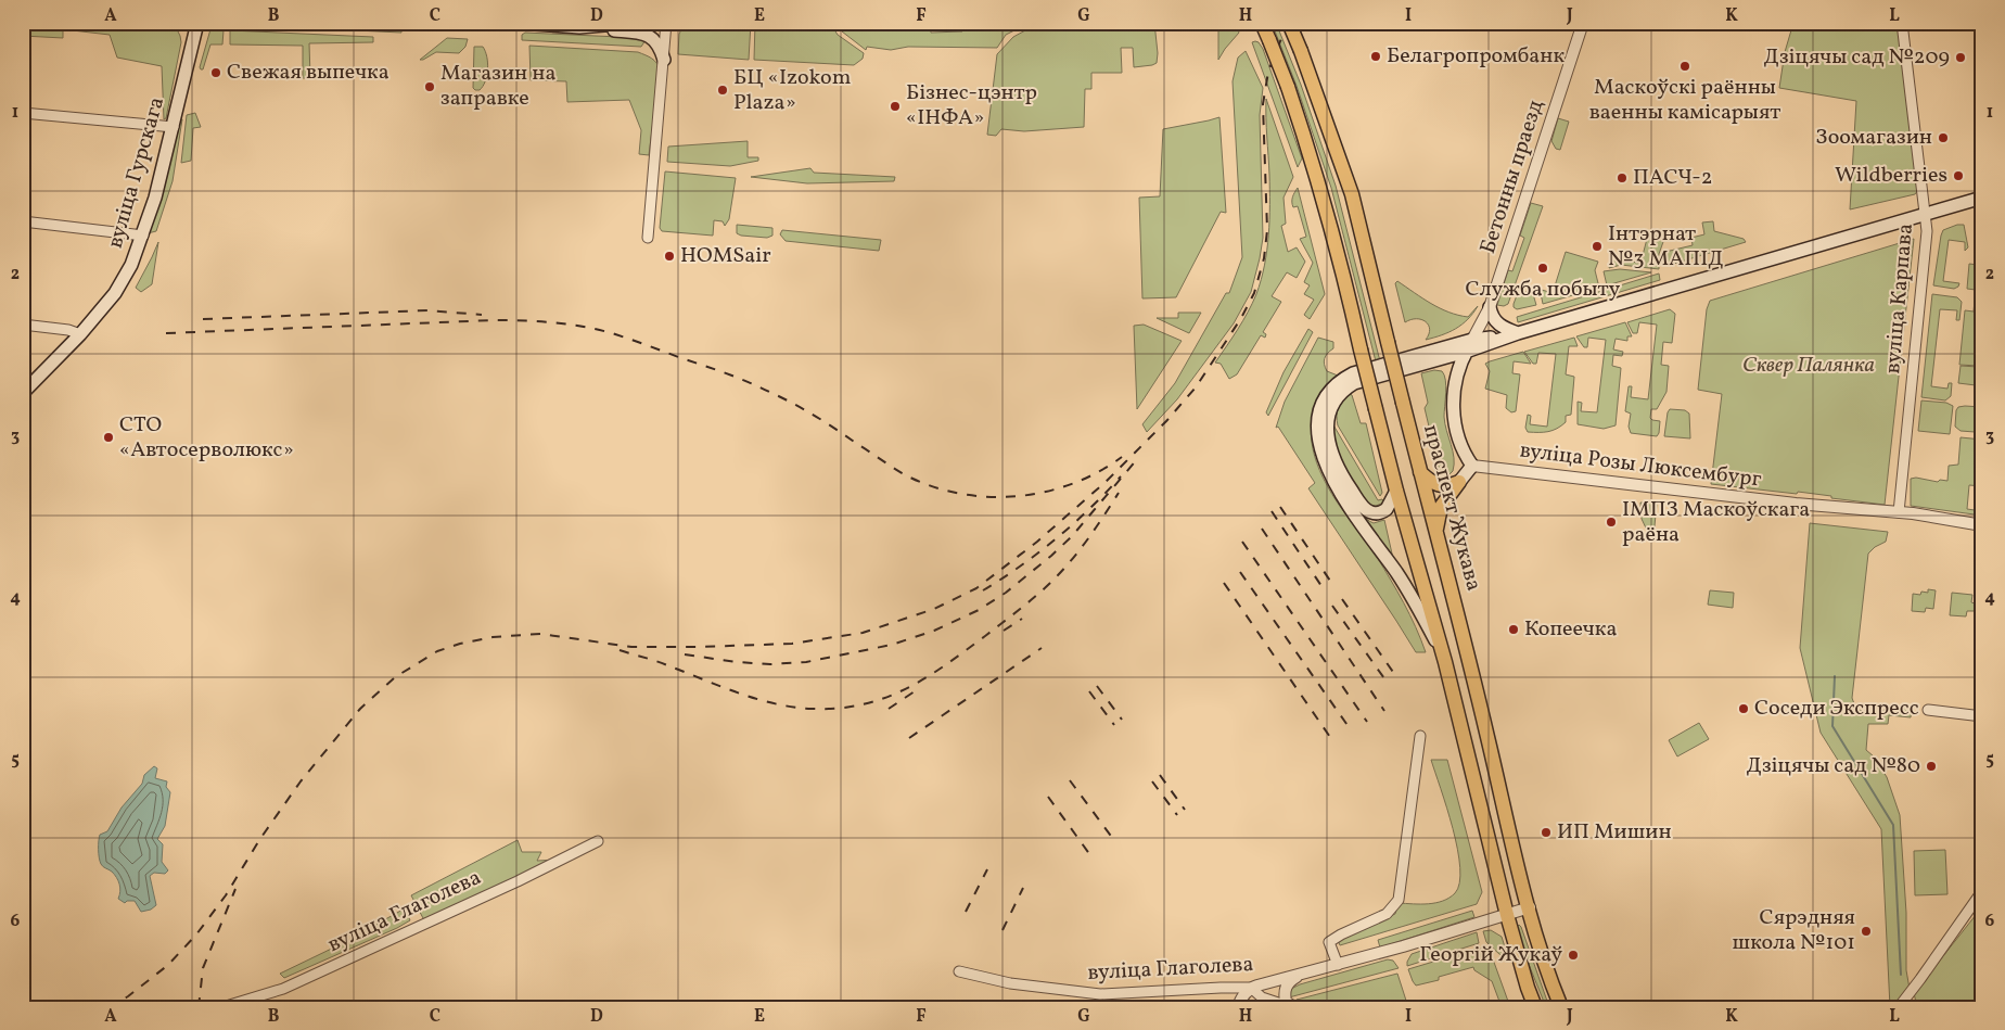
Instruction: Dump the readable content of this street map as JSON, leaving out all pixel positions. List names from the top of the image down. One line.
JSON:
{"streets":{"main road":["вуліца Гурскага","праспект Жукава"],"street":["Бетонны праезд","вуліца Карпава","вуліца Розы Люксембург","вуліца Глаголева"]},"crossings":[["вуліца Карпава","вуліца Розы Люксембург"],["праспект Жукава","вуліца Глаголева"]],"parks":["Сквер Палянка"],"places":["Белагропромбанк","Дзіцячы сад №209","Маскоўскі раённы ваенны камісарыят","Свежая выпечка","Магазин на заправке","БЦ «Izokom Plaza»","Бізнес-цэнтр «ІНФА»","Зоомагазин","Wildberries","ПАСЧ-2","Інтэрнат №3 МАПІД","HOMSair","Служба побыту","СТО «Автосерволюкс»","ІМПЗ Маскоўскага раёна","Копеечка","Соседи Экспресс","Дзіцячы сад №80","ИП Мишин","Сярэдняя школа №101","Георгій Жукаў"],"grid":{"columns":["A","B","C","D","E","F","G","H","I","J","K","L"],"rows":["1","2","3","4","5","6"]}}
